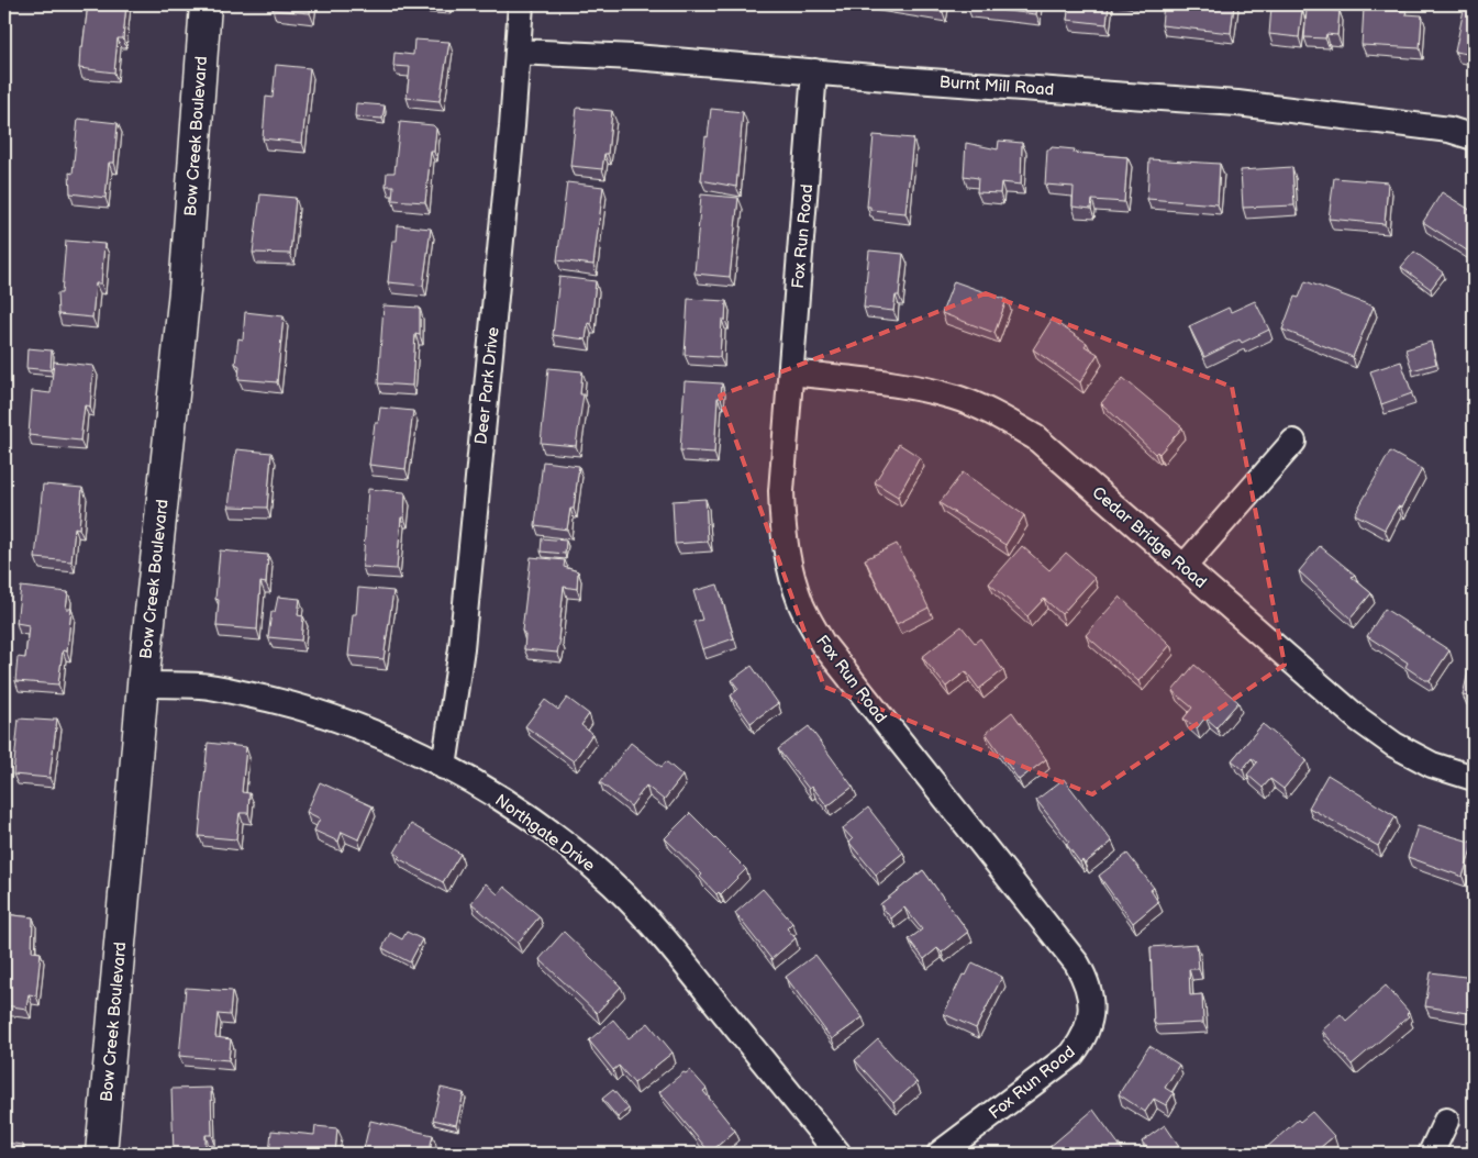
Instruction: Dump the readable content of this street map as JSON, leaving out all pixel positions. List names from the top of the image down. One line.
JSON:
{"streets":{"street":["Burnt Mill Road","Bow Creek Boulevard","Fox Run Road","Deer Park Drive","Cedar Bridge Road","Northgate Drive"]},"crossings":[["Burnt Mill Road","Fox Run Road"],["Burnt Mill Road","Deer Park Drive"],["Bow Creek Boulevard","Northgate Drive"],["Fox Run Road","Cedar Bridge Road"],["Deer Park Drive","Northgate Drive"]]}
